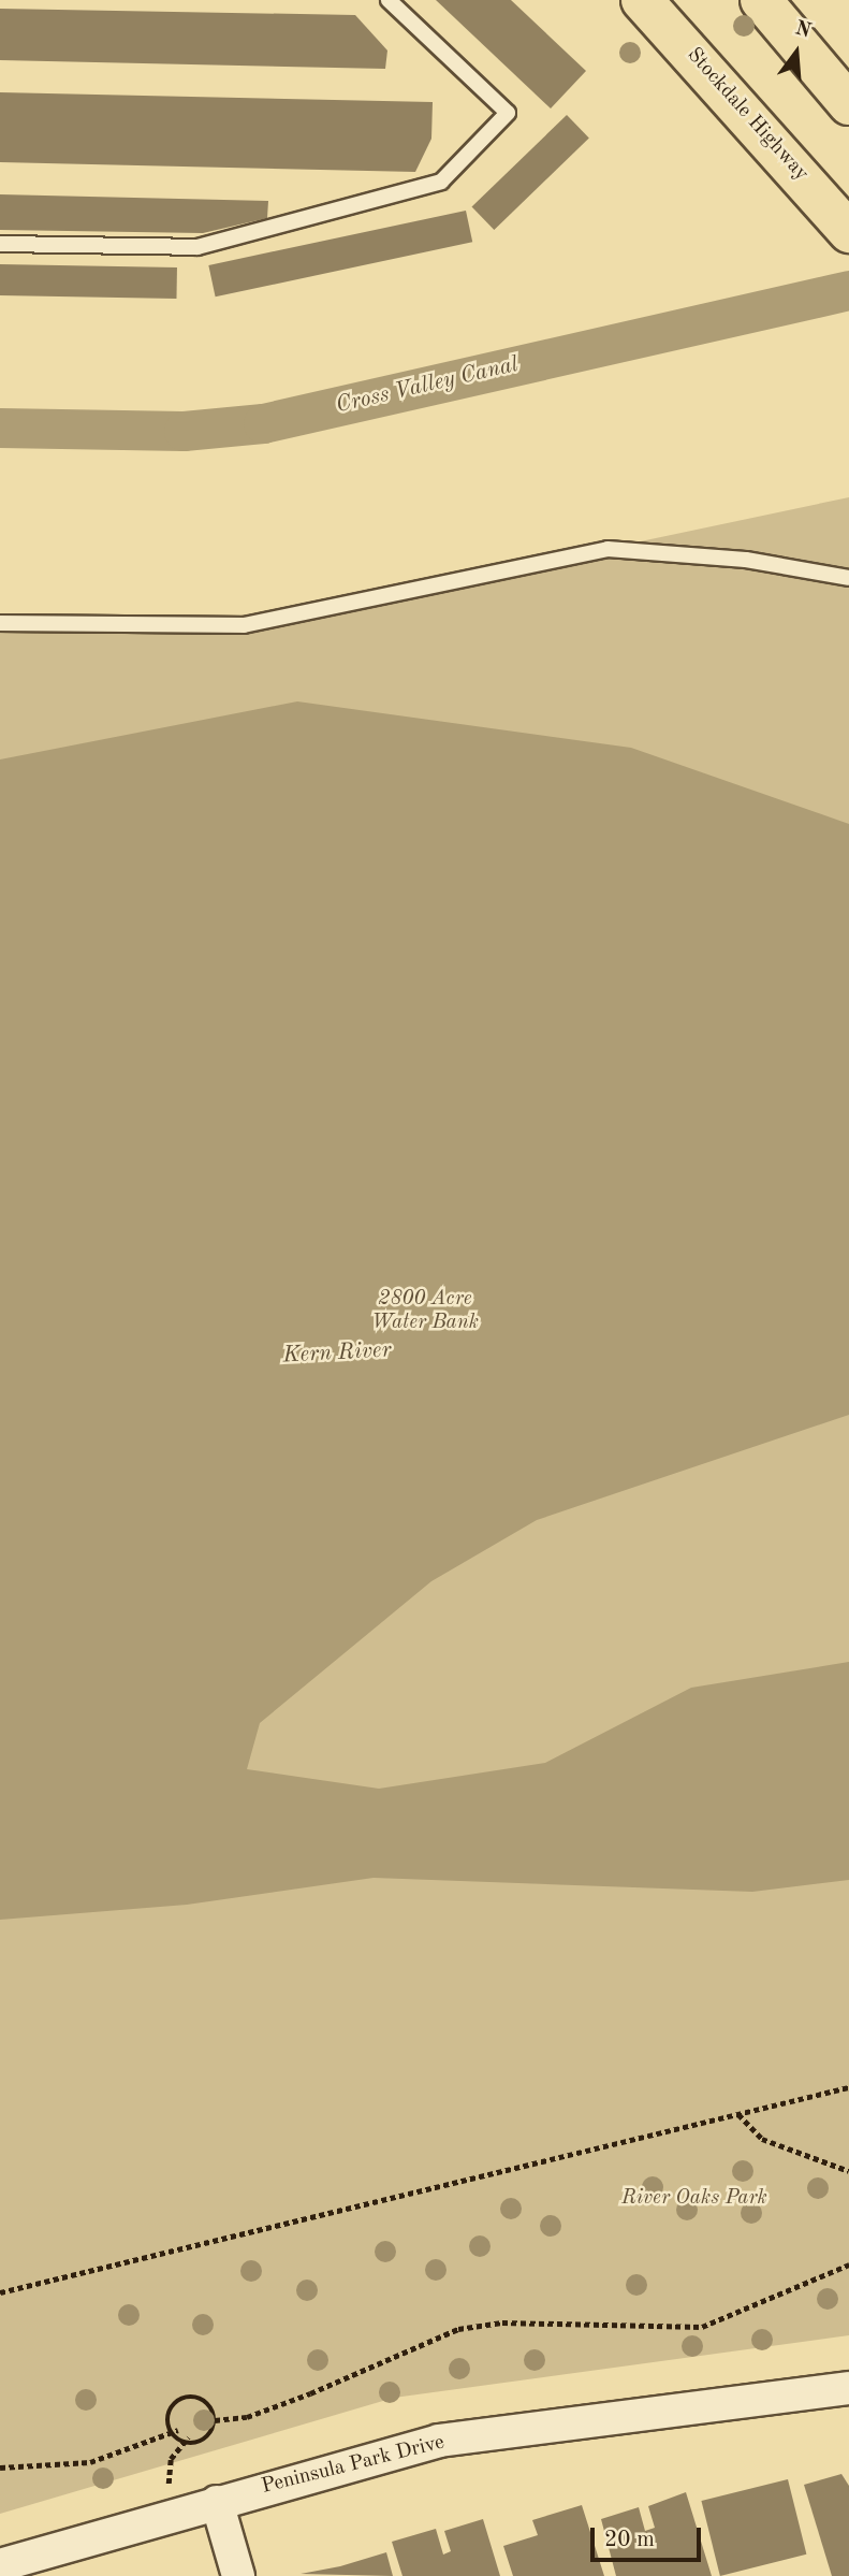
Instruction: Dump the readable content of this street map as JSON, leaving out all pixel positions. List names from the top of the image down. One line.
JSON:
{"streets":{"main road":["Stockdale Highway"],"street":["Peninsula Park Drive"]},"water":["Cross Valley Canal","Kern River"],"parks":["2800 Acre Water Bank","River Oaks Park"],"scale_bar":"20 m","north":"top"}
